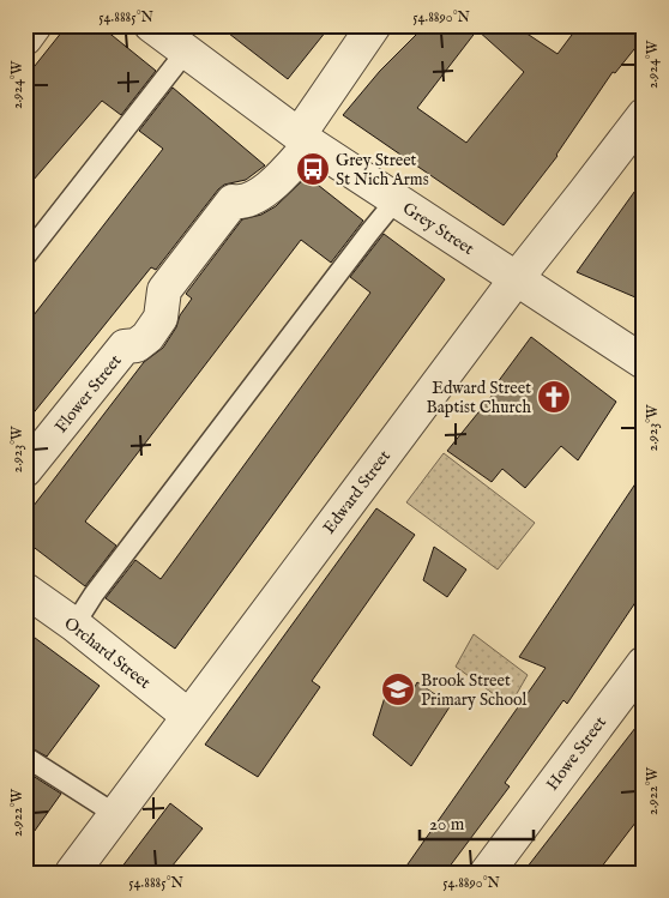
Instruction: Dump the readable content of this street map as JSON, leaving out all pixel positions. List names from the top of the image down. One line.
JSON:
{"streets":{"street":["Grey Street","Flower Street","Edward Street","Orchard Street","Howe Street"]},"crossings":[["Grey Street","Flower Street"],["Grey Street","Edward Street"],["Edward Street","Orchard Street"]],"places":{"bus stop":["Grey Street St Nich Arms"],"church":["Edward Street Baptist Church"],"school or university":["Brook Street Primary School"]},"scale_bar":"20 m","coordinates":["54.8885°N","54.8890°N","2.924°W","2.923°W","2.922°W"]}
